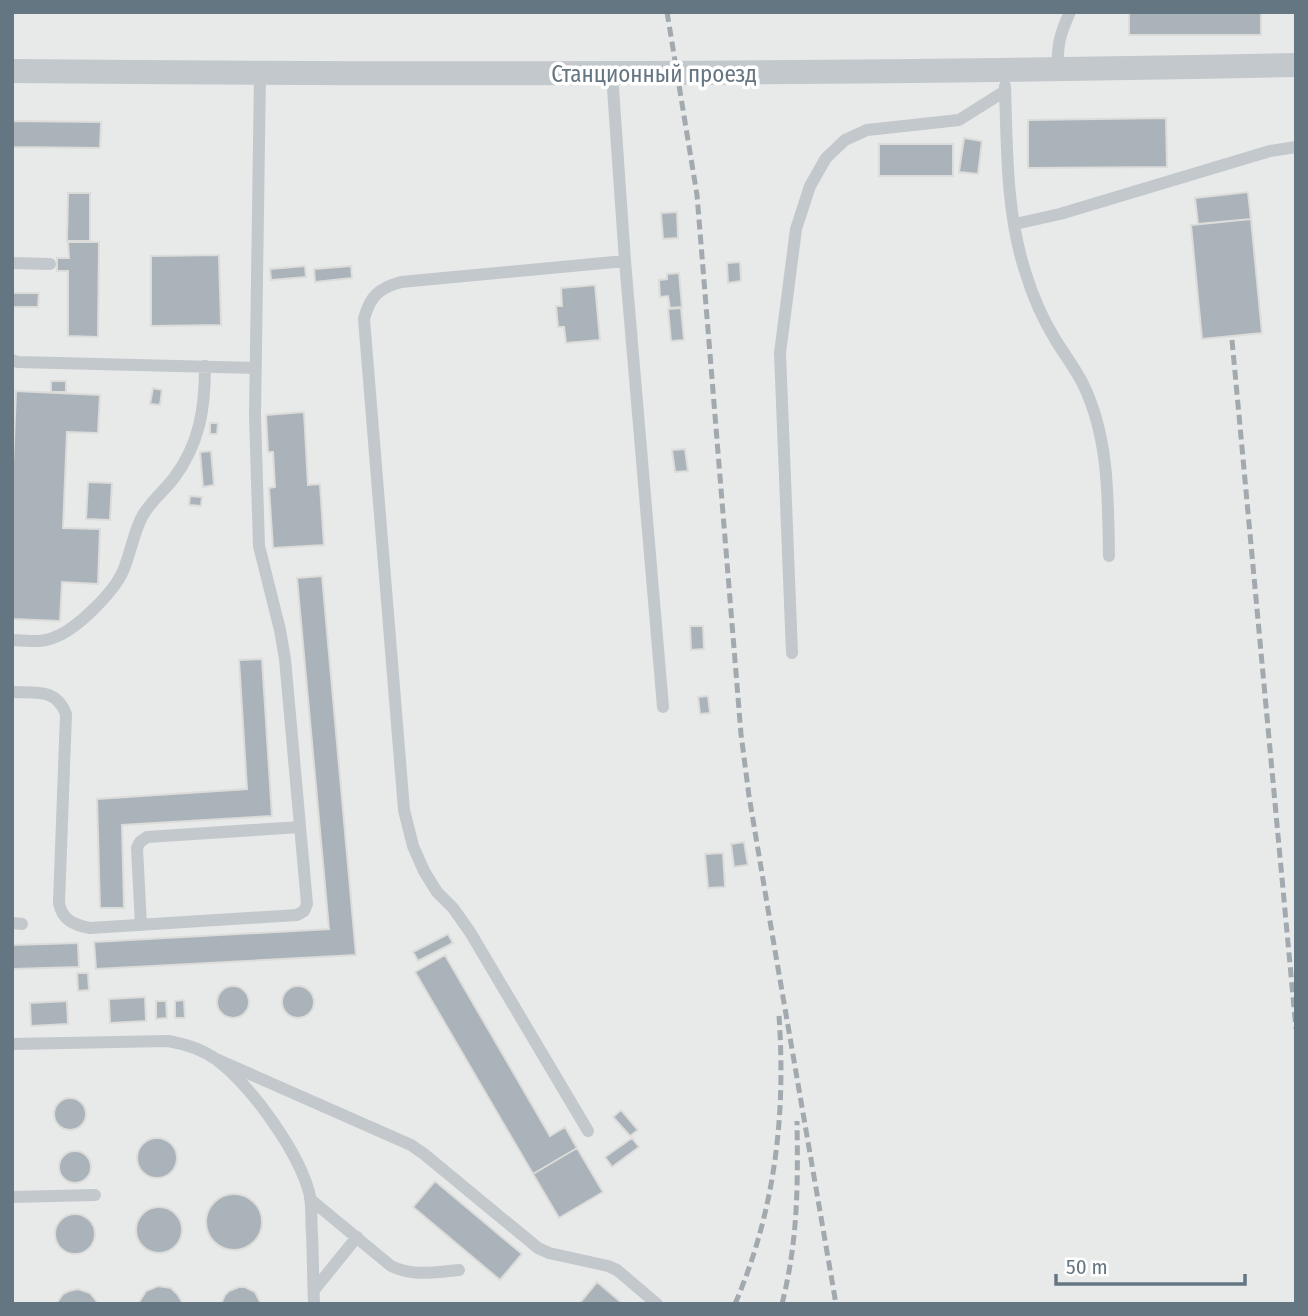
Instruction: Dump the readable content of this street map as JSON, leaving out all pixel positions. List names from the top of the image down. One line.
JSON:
{"streets":{"street":["Станционный проезд"]},"scale_bar":"50 m"}
